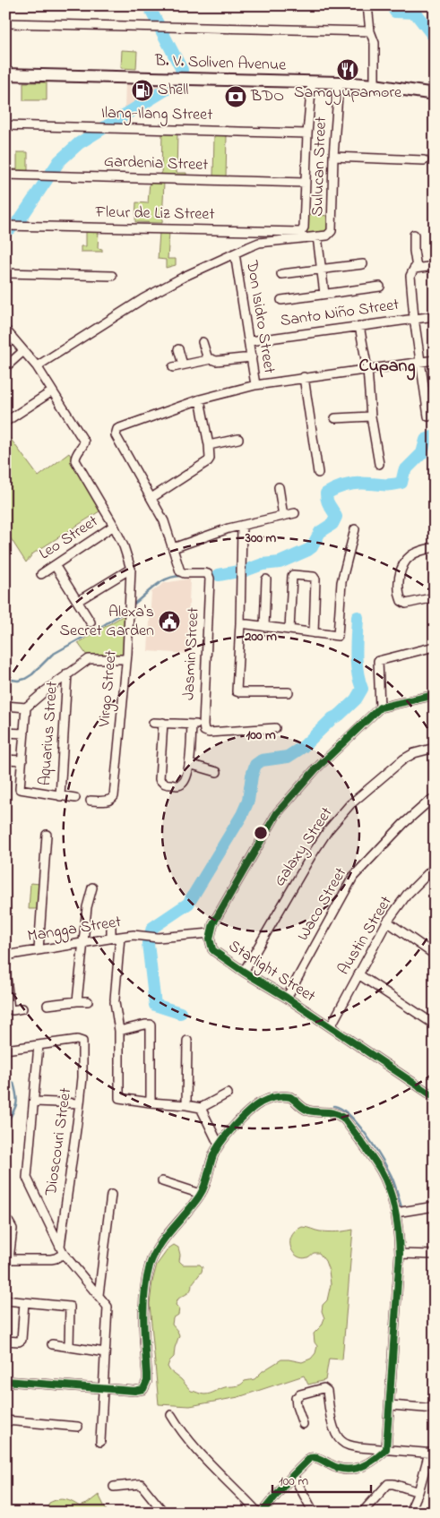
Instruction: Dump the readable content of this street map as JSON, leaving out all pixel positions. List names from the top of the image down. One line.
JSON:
{"streets":{"main road":["B. V. Soliven Avenue"],"street":["Ilang-Ilang Street","Gardenia Street","Sulucan Street","Fleur de Liz Street","Santo Niño Street","Don Isidro Street","Leo Street","Jasmin Street","Virgo Street","Aquarius Street","Galaxy Street","Waco Street","Mangga Street","Austin Street","Starlight Street","Dioscouri Street"]},"crossings":[["B. V. Soliven Avenue","Sulucan Street"],["Gardenia Street","Fleur de Liz Street"],["Sulucan Street","Don Isidro Street"],["Santo Niño Street","Don Isidro Street"],["Leo Street","Virgo Street"],["Galaxy Street","Starlight Street"],["Waco Street","Starlight Street"],["Mangga Street","Starlight Street"],["Austin Street","Starlight Street"]],"districts":["Cupang"],"places":{"restaurant":["Samgyupamore"],"fuel station":["Shell"],"bank":["BDO"],"public building":["Alexa's Secret Garden"]},"scale_bar":"100 m","rings":["300 m","200 m","100 m"]}
